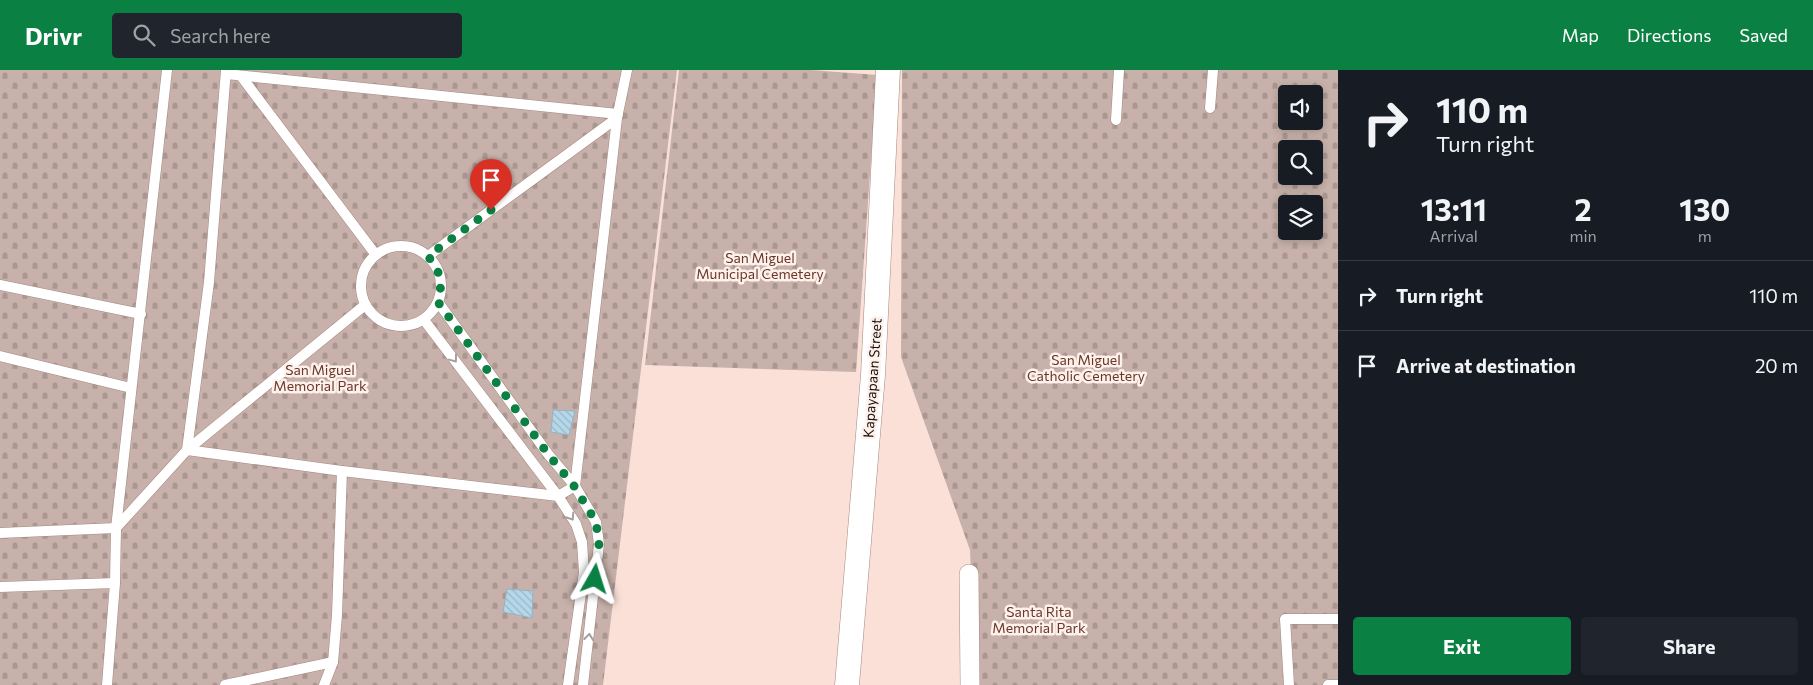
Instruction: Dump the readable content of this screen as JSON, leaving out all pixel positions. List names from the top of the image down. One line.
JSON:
{"streets":{"street":["Kapayapaan Street"]},"parks":["San Miguel Municipal Cemetery","San Miguel Catholic Cemetery","San Miguel Memorial Park","Santa Rita Memorial Park"],"page":{"header":"Drivr","search":"Search here","nav":["Map","Directions","Saved"],"turn":["110 m","Turn right"],"eta":["13:11","Arrival","2","min","130","m"],"list":[{"name":"Turn right","value":"110 m"},{"name":"Arrive at destination","value":"20 m"}],"buttons":["Exit","Share"]}}
